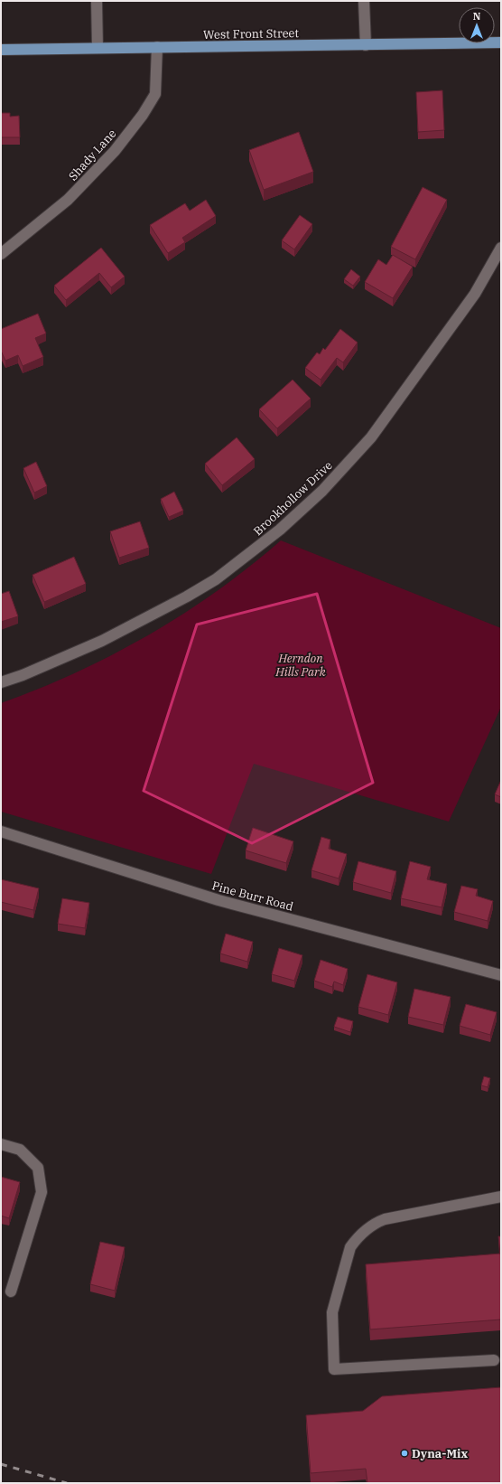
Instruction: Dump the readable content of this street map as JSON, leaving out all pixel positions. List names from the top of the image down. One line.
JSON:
{"streets":{"main road":["West Front Street"],"street":["Shady Lane","Brookhollow Drive","Pine Burr Road"]},"crossings":[["West Front Street","Shady Lane"]],"parks":["Herndon Hills Park"],"places":["Dyna-Mix"],"north":"top"}
